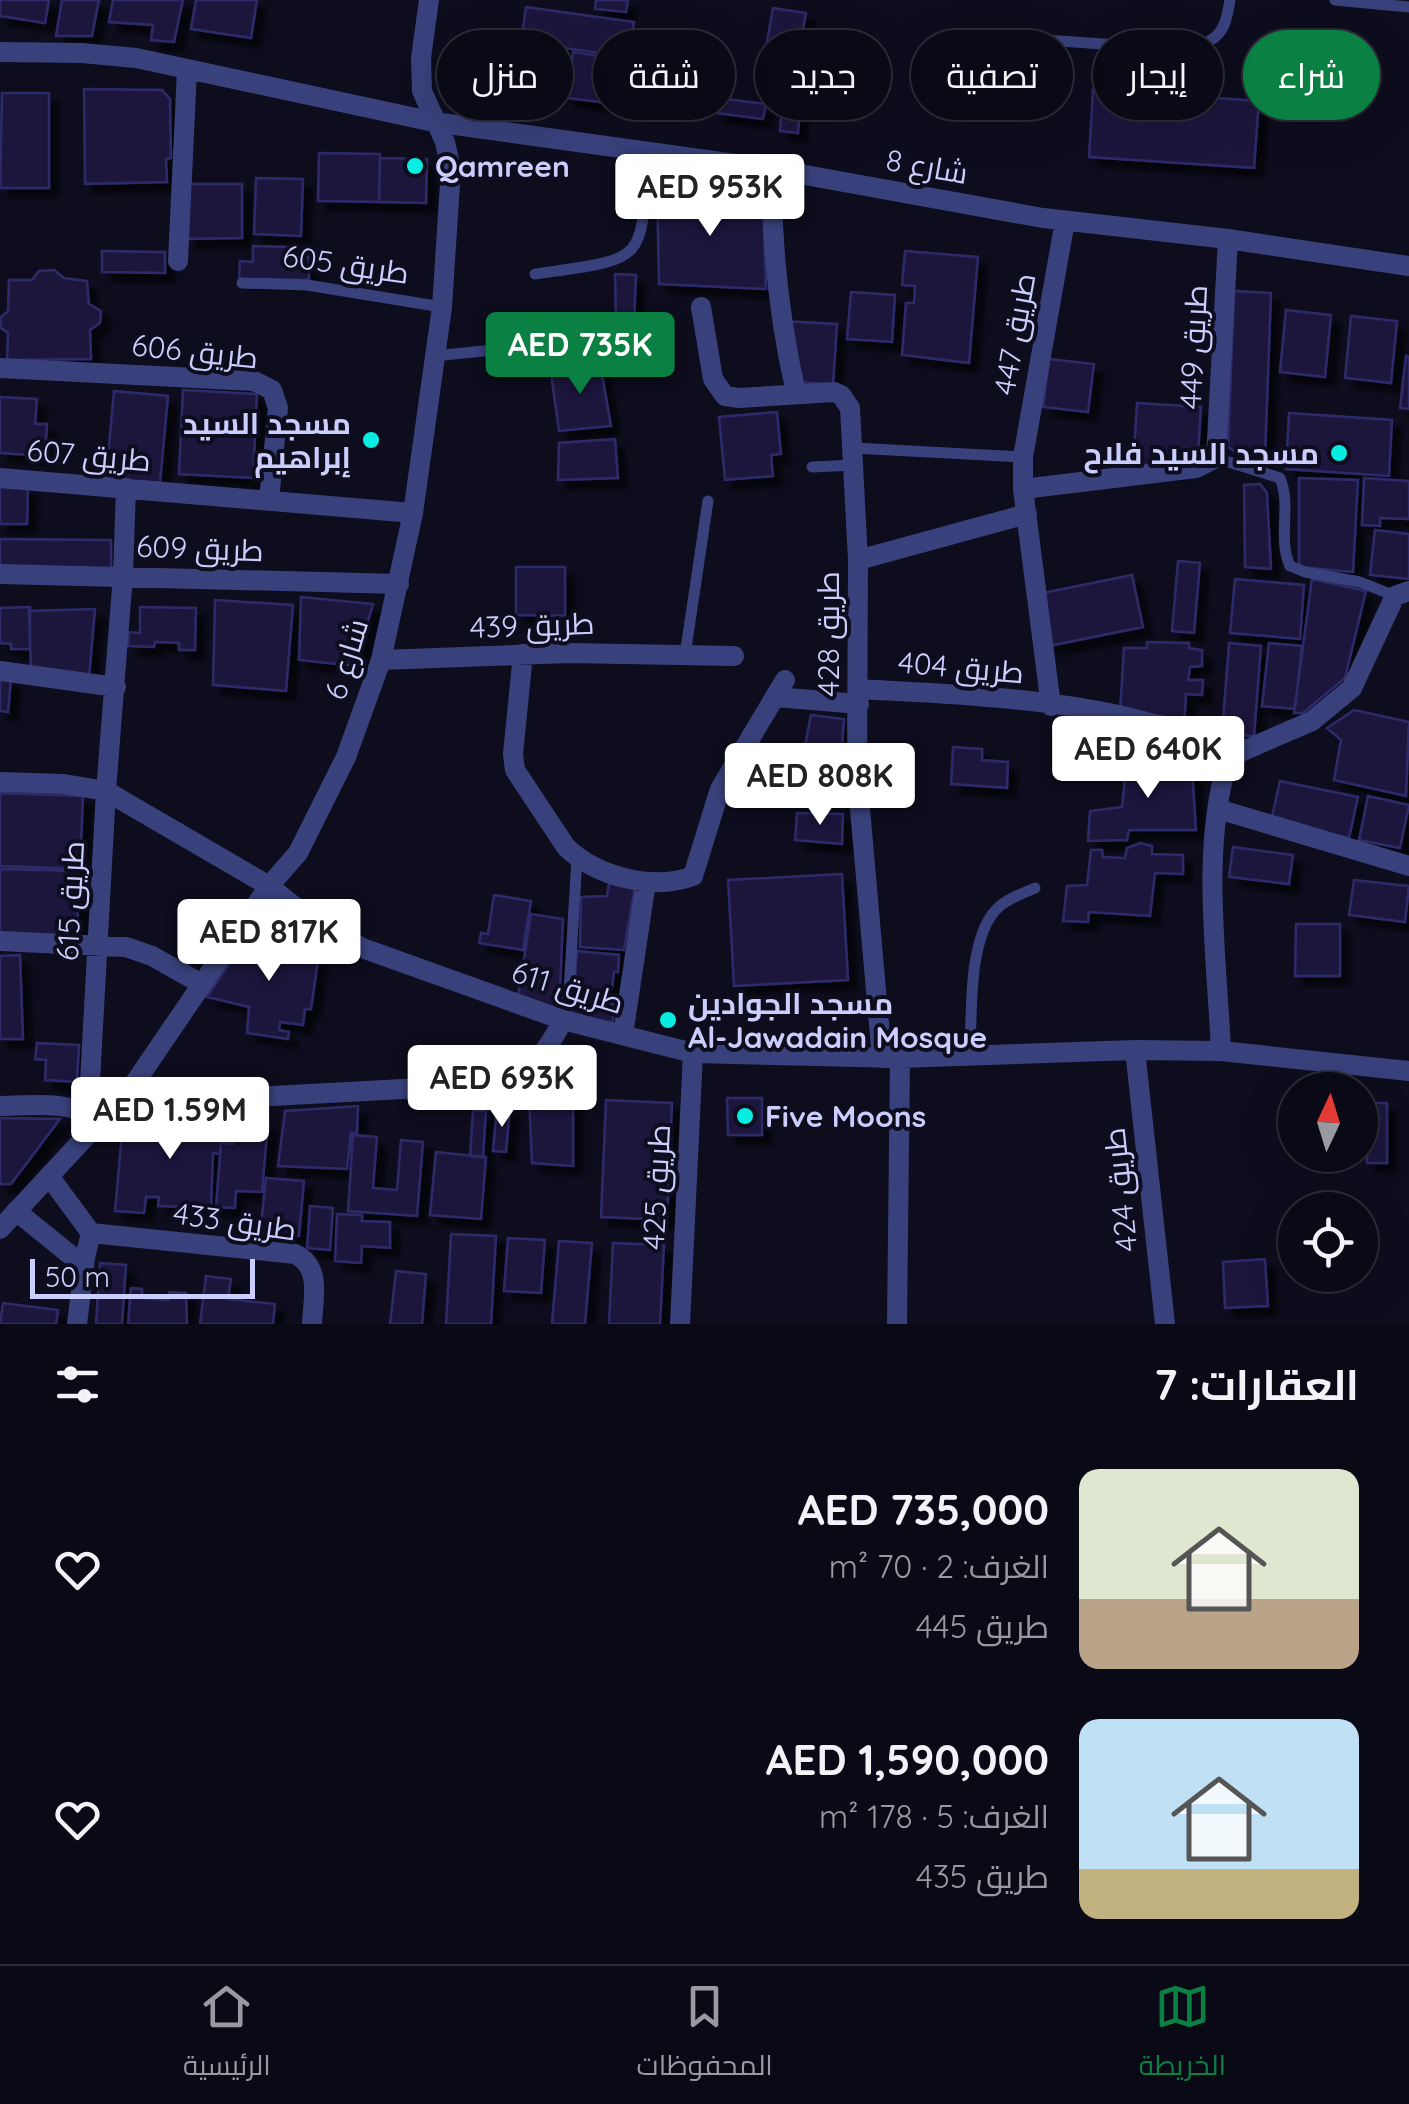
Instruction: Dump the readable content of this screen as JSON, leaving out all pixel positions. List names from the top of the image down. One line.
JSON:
{"streets":{"street":["شارع 8","طريق 447","طريق 449","طريق 606","طريق 607","طريق 609","طريق 439","طريق 428","شارع 6","طريق 404","طريق 615","طريق 611","طريق 425","طريق 424","طريق 433"],"lane":["طريق 605"]},"crossings":[["شارع 8","طريق 447"],["شارع 8","طريق 449"],["شارع 8","شارع 6"],["طريق 605","شارع 6"],["طريق 447","طريق 404"],["طريق 606","طريق 607"],["طريق 607","شارع 6"],["طريق 607","طريق 615"],["طريق 609","شارع 6"],["طريق 609","طريق 615"],["طريق 439","شارع 6"],["طريق 428","طريق 404"],["طريق 428","طريق 611"],["شارع 6","طريق 615"],["شارع 6","طريق 611"],["طريق 615","طريق 611"],["طريق 611","طريق 425"],["طريق 611","طريق 424"]],"places":["Qamreen","مسجد السيد إبراهيم","مسجد السيد فلاح","مسجد الجوادين Al-Jawadain Mosque","Five Moons"],"scale_bar":"50 m","north":"top","page":{"chip":["شراء","إيجار","تصفية","جديد","شقة","منزل"],"price":["AED 953K","AED 735K","AED 640K","AED 808K","AED 817K","AED 693K","AED 1.59M"],"scale":"50 m","heading":"العقارات: 7","list":[{"name":"AED 735,000","note":"الغرف: 2 · 70 m² · طريق 445"},{"name":"AED 1,590,000","note":"الغرف: 5 · 178 m² · طريق 435"}],"tabs":["الخريطة","المحفوظات","الرئيسية"]}}
